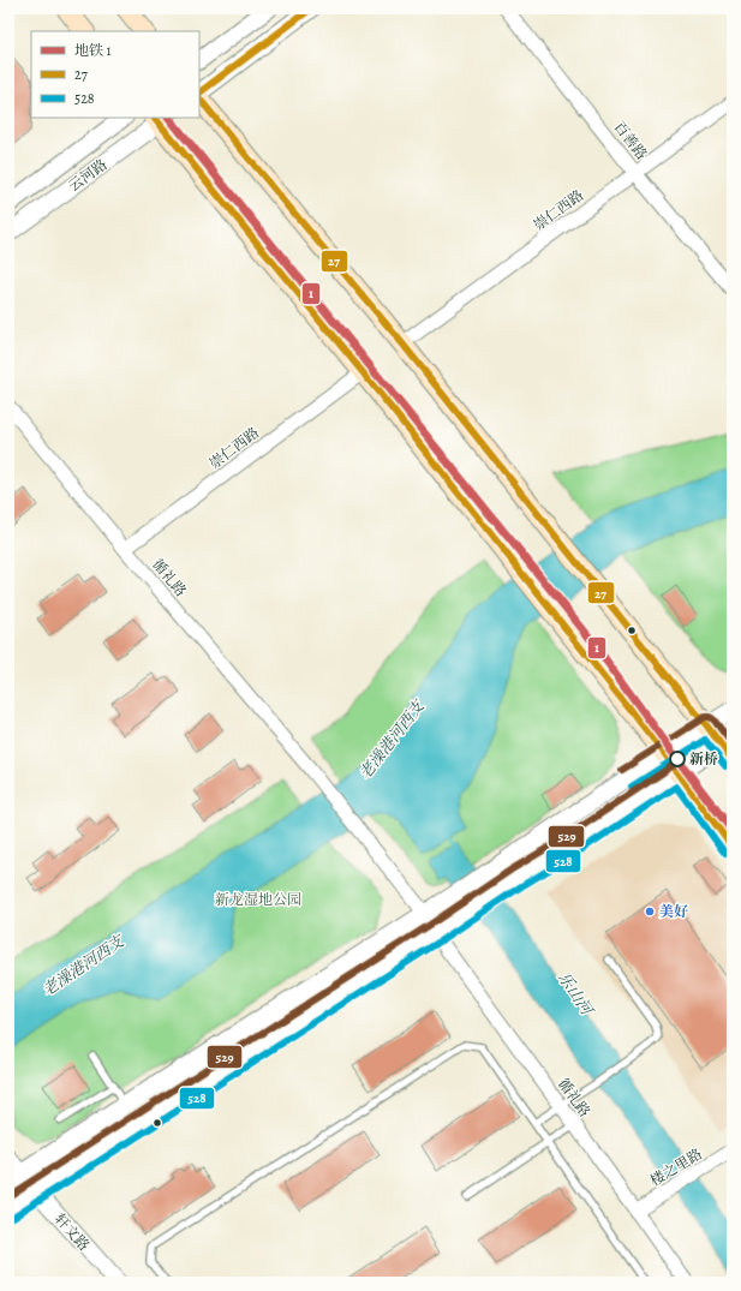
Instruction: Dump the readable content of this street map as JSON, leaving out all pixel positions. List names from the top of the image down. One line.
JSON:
{"streets":{"street":["百善路","云河路","崇仁西路","循礼路","楼之里路","轩文路"]},"crossings":[["百善路","崇仁西路"],["崇仁西路","循礼路"],["循礼路","楼之里路"]],"water":["老澡港河西支","乐山河"],"parks":["新龙湿地公园"],"places":["新桥","美好"],"lines":["transit line 27","metro line 1","transit line 529","transit line 528"],"legend":["地铁 1","27","528"]}
